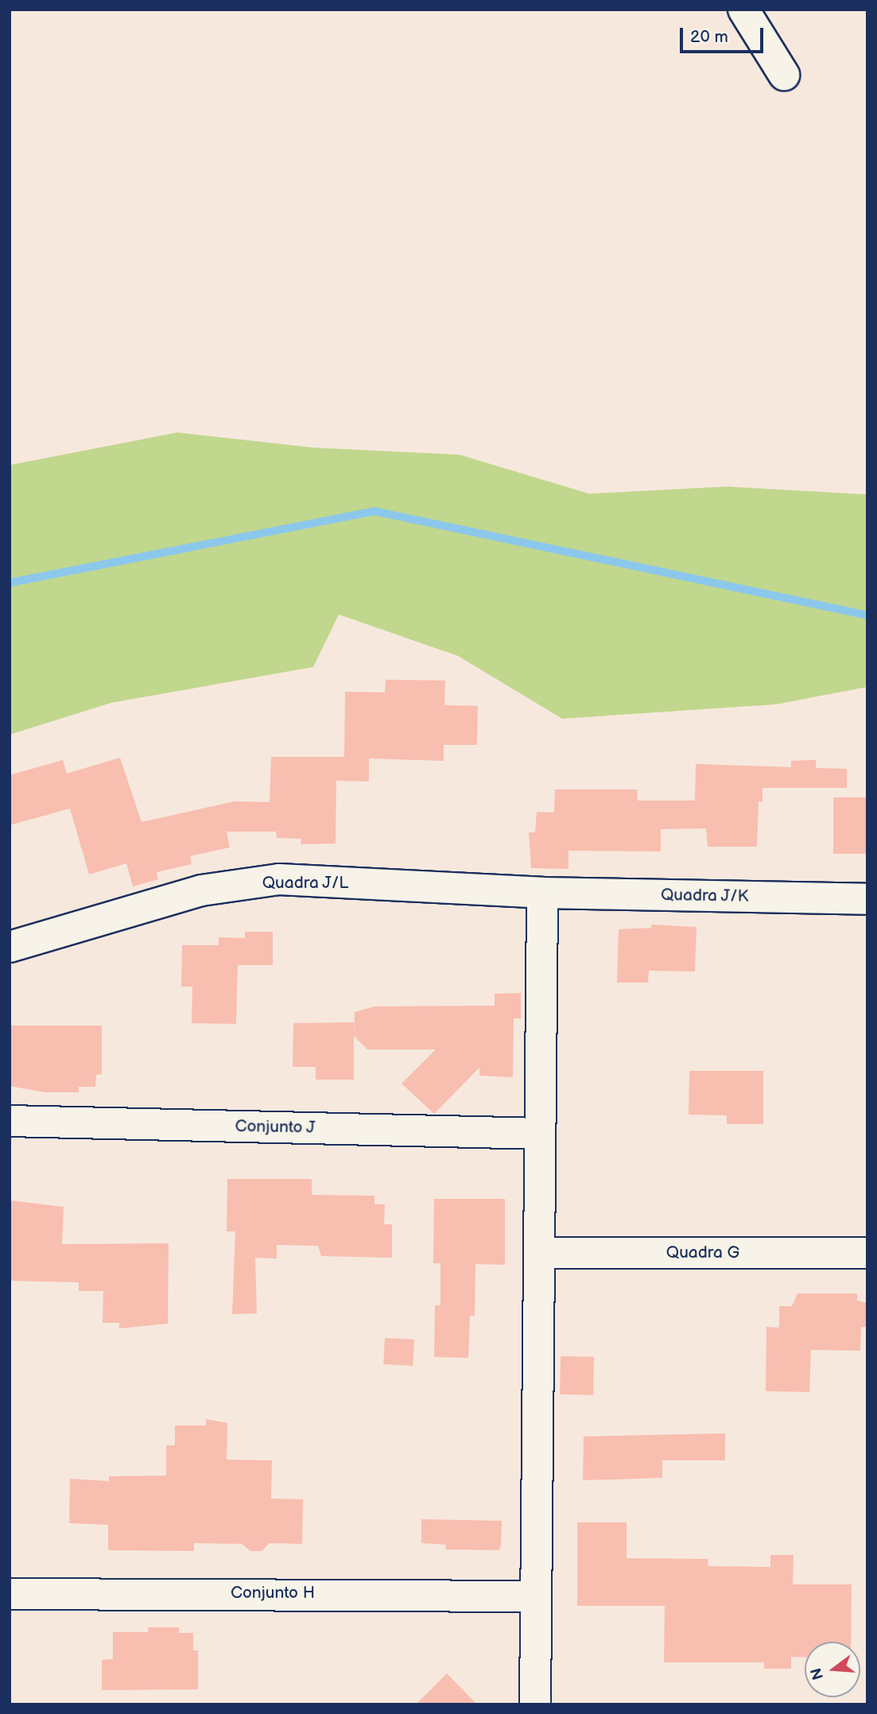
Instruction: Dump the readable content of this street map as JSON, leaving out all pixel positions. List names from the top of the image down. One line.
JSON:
{"streets":{"street":["Quadra J/L","Quadra J/K","Conjunto J","Quadra G","Conjunto H"]},"crossings":[["Quadra J/L","Quadra J/K"]],"scale_bar":"20 m","north":"left"}
